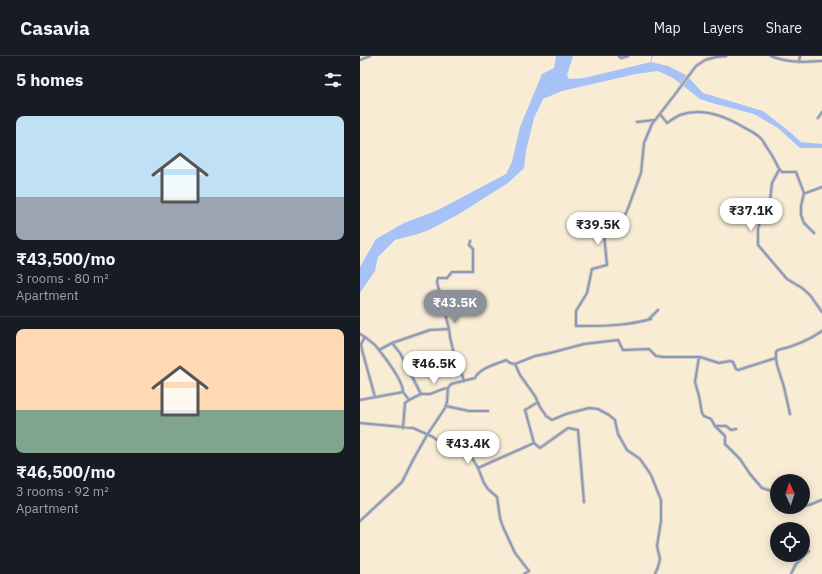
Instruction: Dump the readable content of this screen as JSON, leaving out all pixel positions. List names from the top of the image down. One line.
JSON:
{"north":"top","page":{"header":"Casavia","nav":["Map","Layers","Share"],"heading":"5 homes","list":[{"name":"₹43,500/mo","note":"3 rooms · 80 m² · Apartment"},{"name":"₹46,500/mo","note":"3 rooms · 92 m² · Apartment"}],"price":["₹37.1K","₹39.5K","₹43.5K","₹46.5K","₹43.4K"]}}
